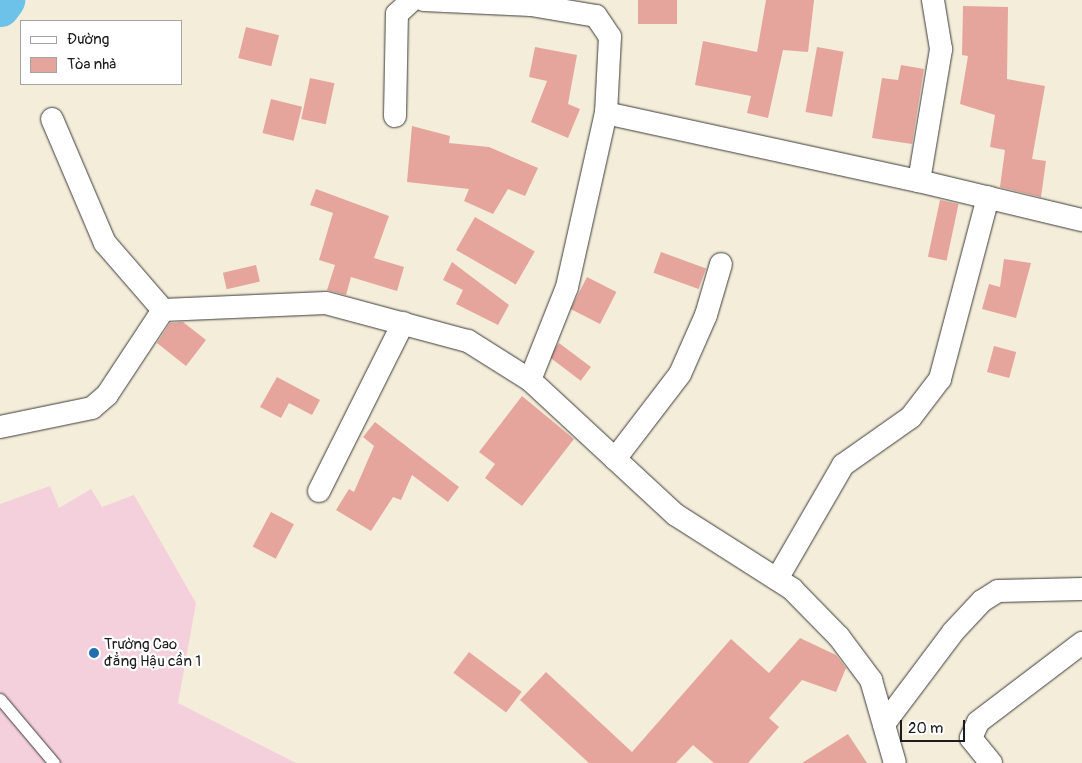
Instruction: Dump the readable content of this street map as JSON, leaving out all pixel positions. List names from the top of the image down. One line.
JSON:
{"places":["Trường Cao đẳng Hậu cần 1"],"legend":["Đường","Tòa nhà"],"scale_bar":"20 m"}
